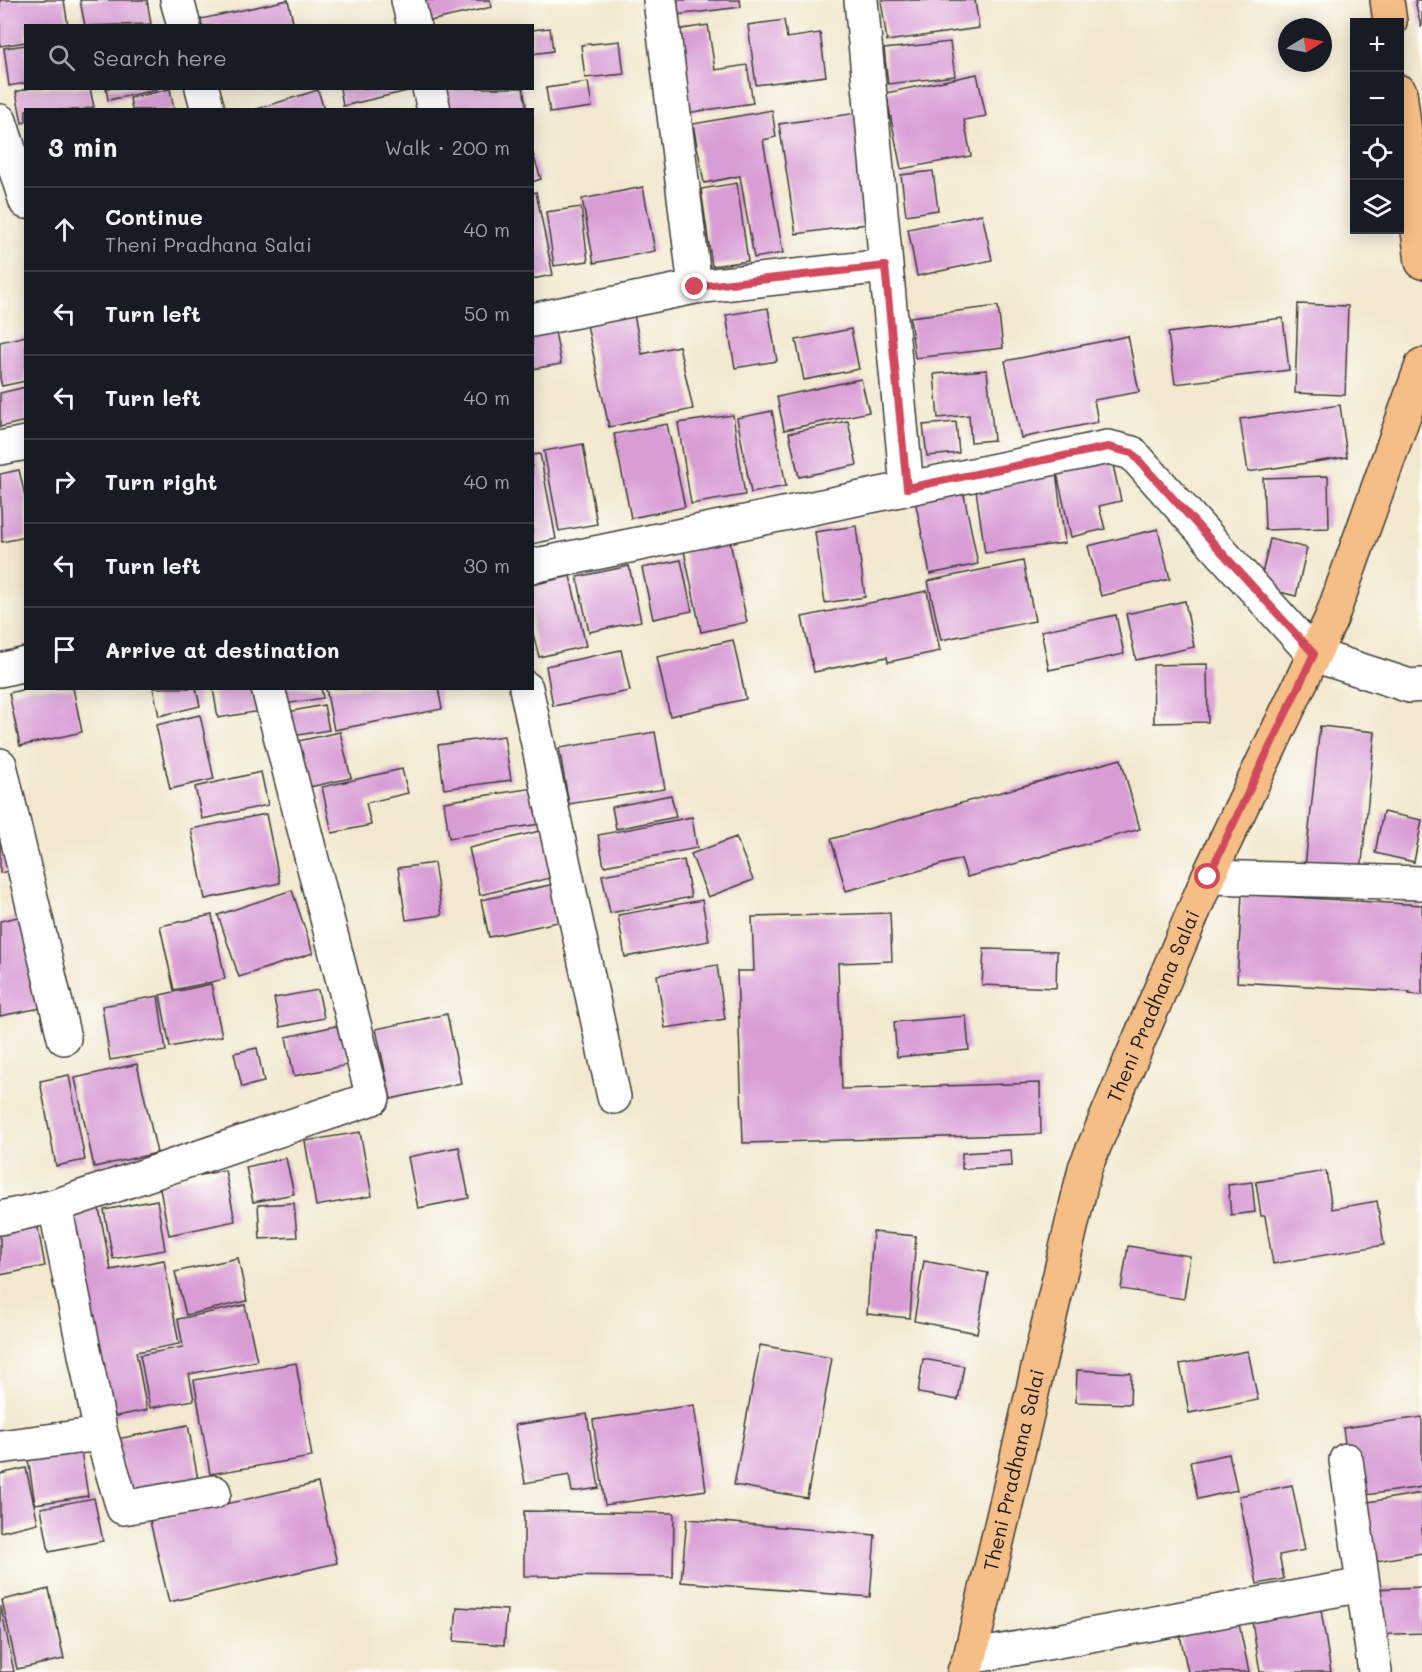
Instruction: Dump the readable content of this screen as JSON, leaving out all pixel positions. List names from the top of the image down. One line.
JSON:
{"streets":{"main road":["Theni Pradhana Salai"]},"north":"right","page":{"map_buttons":["+","−"],"search":"Search here","heading":["3 min","Walk · 200 m"],"list":[["Continue","Theni Pradhana Salai","40 m"],["Turn left","50 m"],["Turn left","40 m"],["Turn right","40 m"],["Turn left","30 m"],"Arrive at destination"]}}
